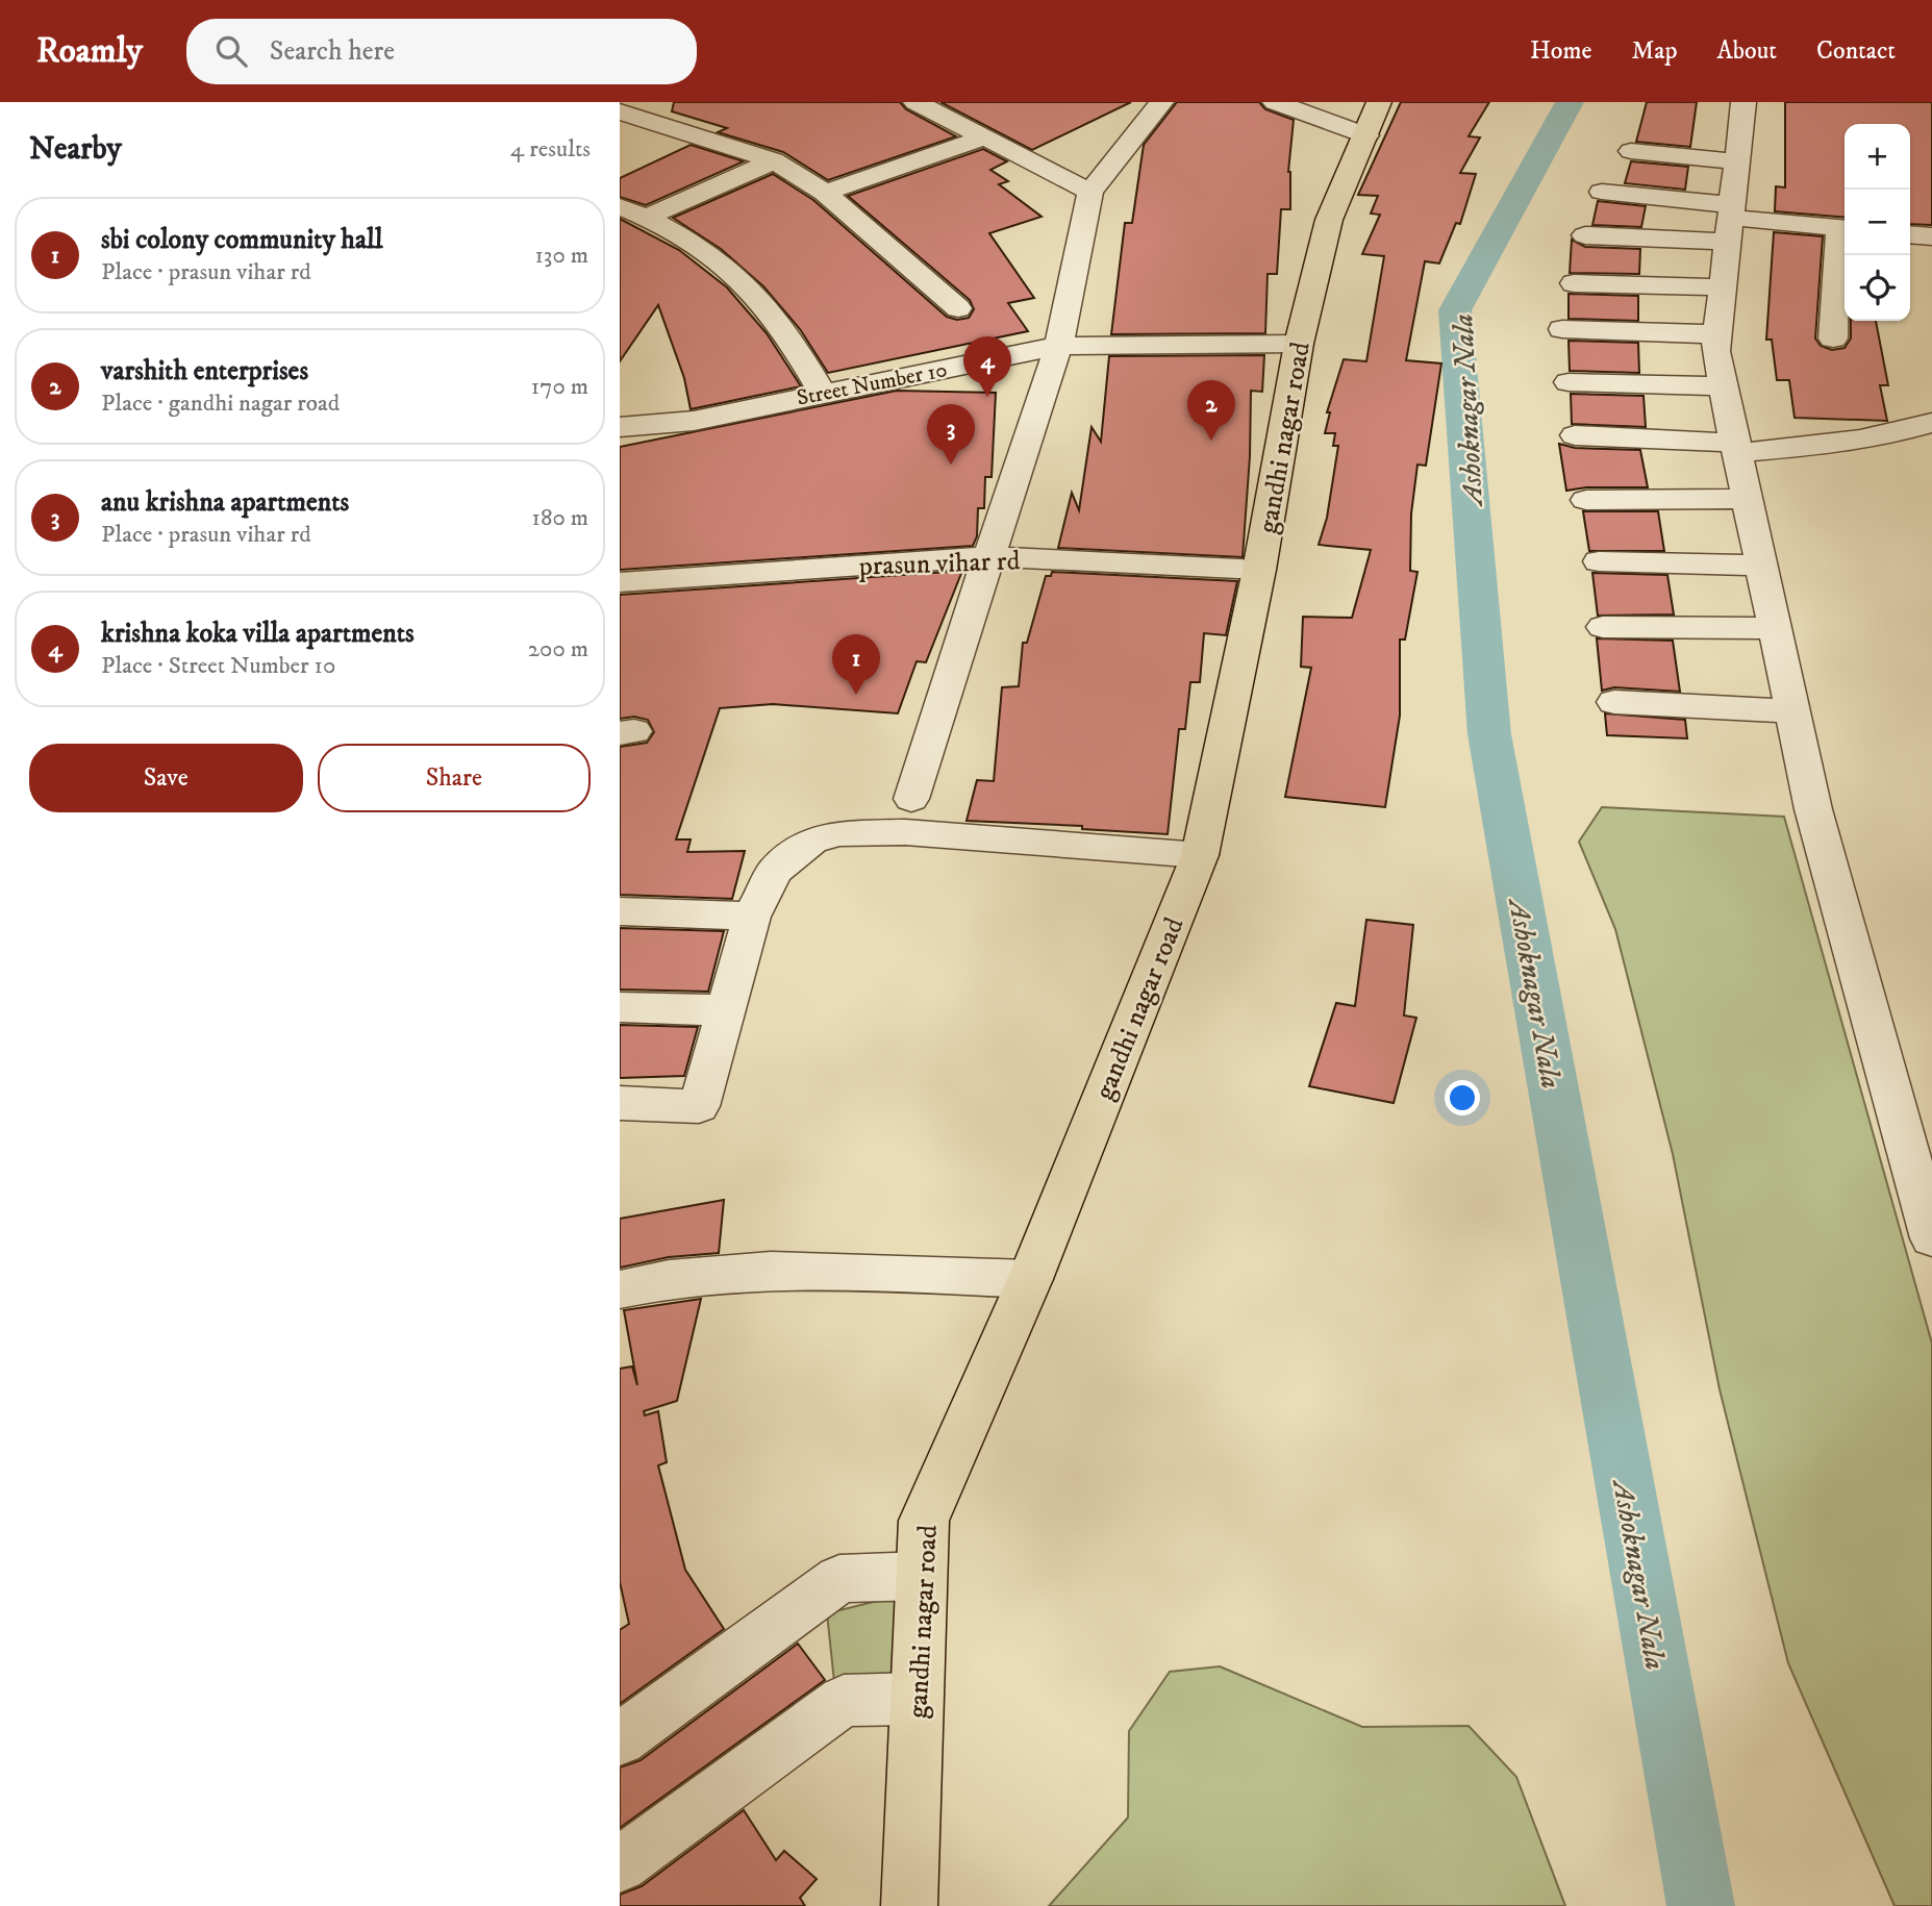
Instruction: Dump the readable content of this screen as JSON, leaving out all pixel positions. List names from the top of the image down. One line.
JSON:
{"streets":{"main road":["gandhi nagar road"],"street":["Street Number 10","prasun vihar rd"]},"crossings":[["Street Number 10","gandhi nagar road"],["gandhi nagar road","prasun vihar rd"]],"water":["Ashoknagar Nala"],"page":{"header":"Roamly","search":"Search here","nav":["Home","Map","About","Contact"],"heading":["Nearby","4 results"],"map_buttons":["+","−"],"list":[{"mark":"1","name":"sbi colony community hall","note":"Place · prasun vihar rd","value":"130 m"},{"mark":"2","name":"varshith enterprises","note":"Place · gandhi nagar road","value":"170 m"},{"mark":"3","name":"anu krishna apartments","note":"Place · prasun vihar rd","value":"180 m"},{"mark":"4","name":"krishna koka villa apartments","note":"Place · Street Number 10","value":"200 m"}],"pins":["4","2","3","1"],"buttons":["Save","Share"]}}
